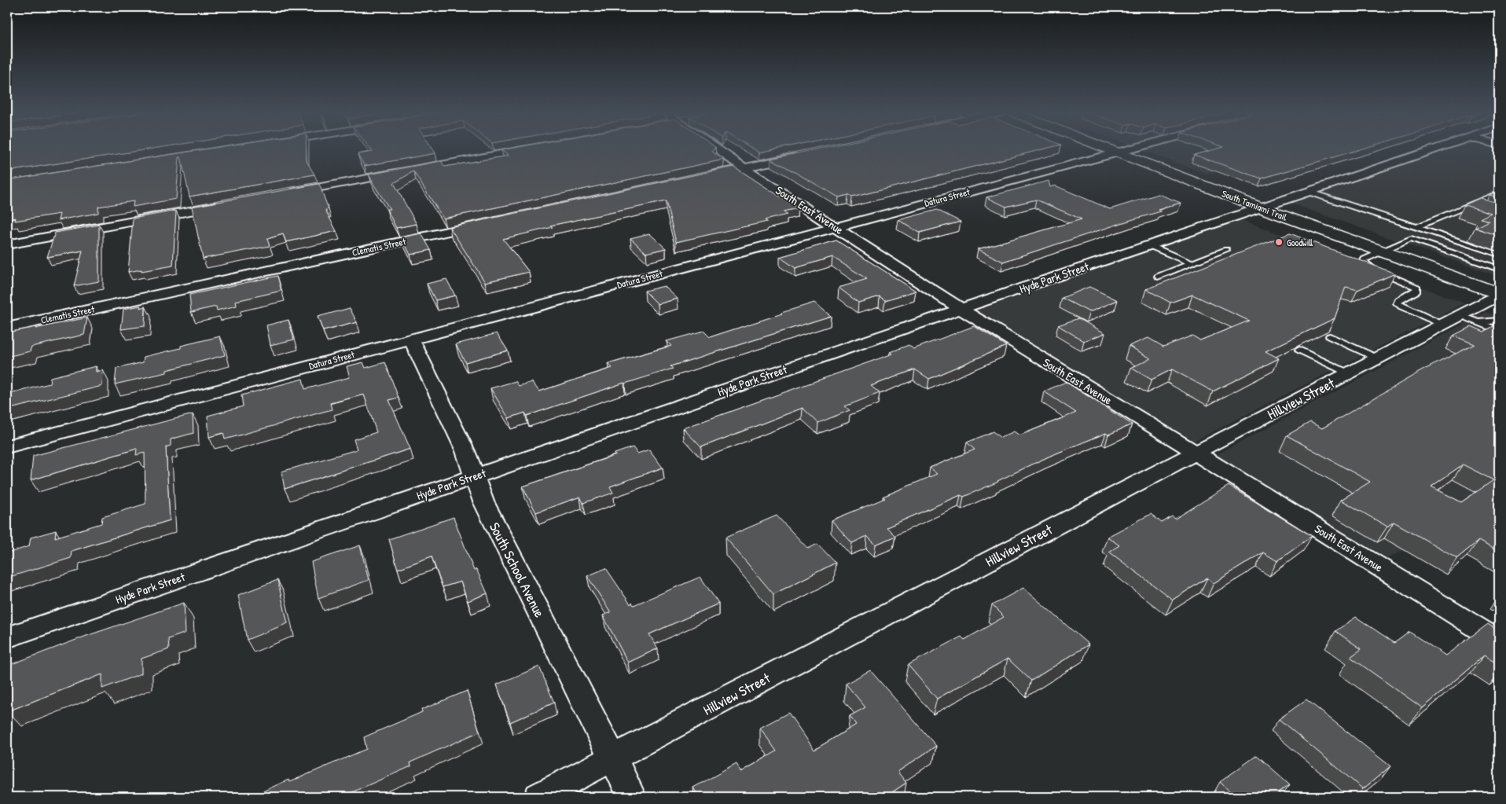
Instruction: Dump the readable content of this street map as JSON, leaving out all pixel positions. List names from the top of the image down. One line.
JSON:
{"streets":{"main road":["South Tamiami Trail"],"street":["Datura Street","South East Avenue","Clematis Street","Hyde Park Street","Hillview Street","South School Avenue"]},"crossings":[["Datura Street","South Tamiami Trail"],["Datura Street","South East Avenue"],["Datura Street","South School Avenue"],["South Tamiami Trail","Hyde Park Street"],["South Tamiami Trail","Hillview Street"],["South East Avenue","Hyde Park Street"],["South East Avenue","Hillview Street"],["Hyde Park Street","South School Avenue"],["Hillview Street","South School Avenue"]],"places":["Goodwill"]}
